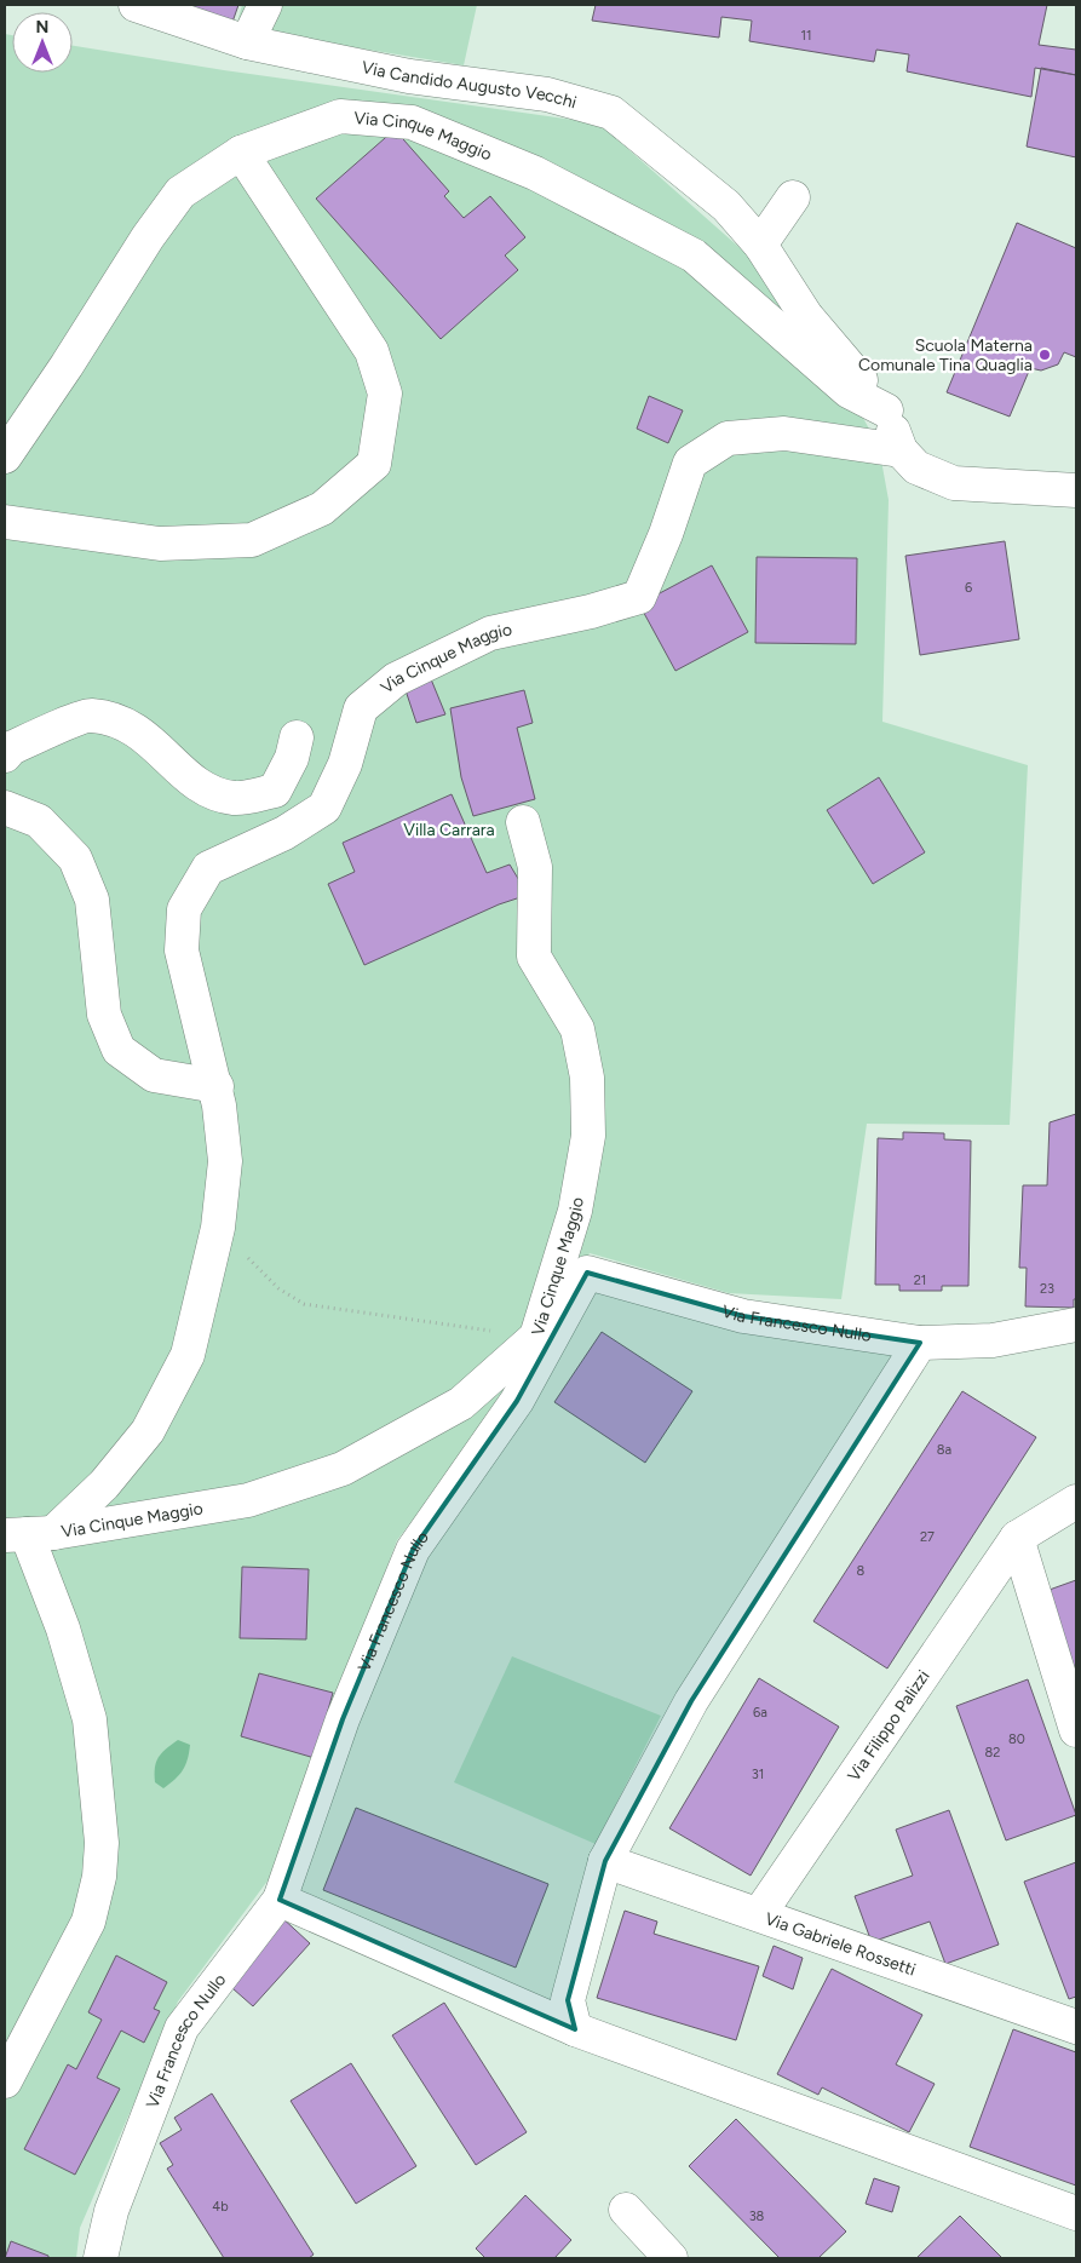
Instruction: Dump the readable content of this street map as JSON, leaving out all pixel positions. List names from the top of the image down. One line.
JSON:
{"streets":{"street":["Via Candido Augusto Vecchi","Via Cinque Maggio","Via Francesco Nullo","Via Filippo Palizzi","Via Gabriele Rossetti"]},"crossings":[["Via Candido Augusto Vecchi","Via Cinque Maggio"],["Via Filippo Palizzi","Via Gabriele Rossetti"]],"parks":["Villa Carrara"],"places":["Scuola Materna Comunale Tina Quaglia"],"house_numbers":["11","6","21","23","8a","27","8","6a","80","82","31","4b","38"],"north":"top"}
